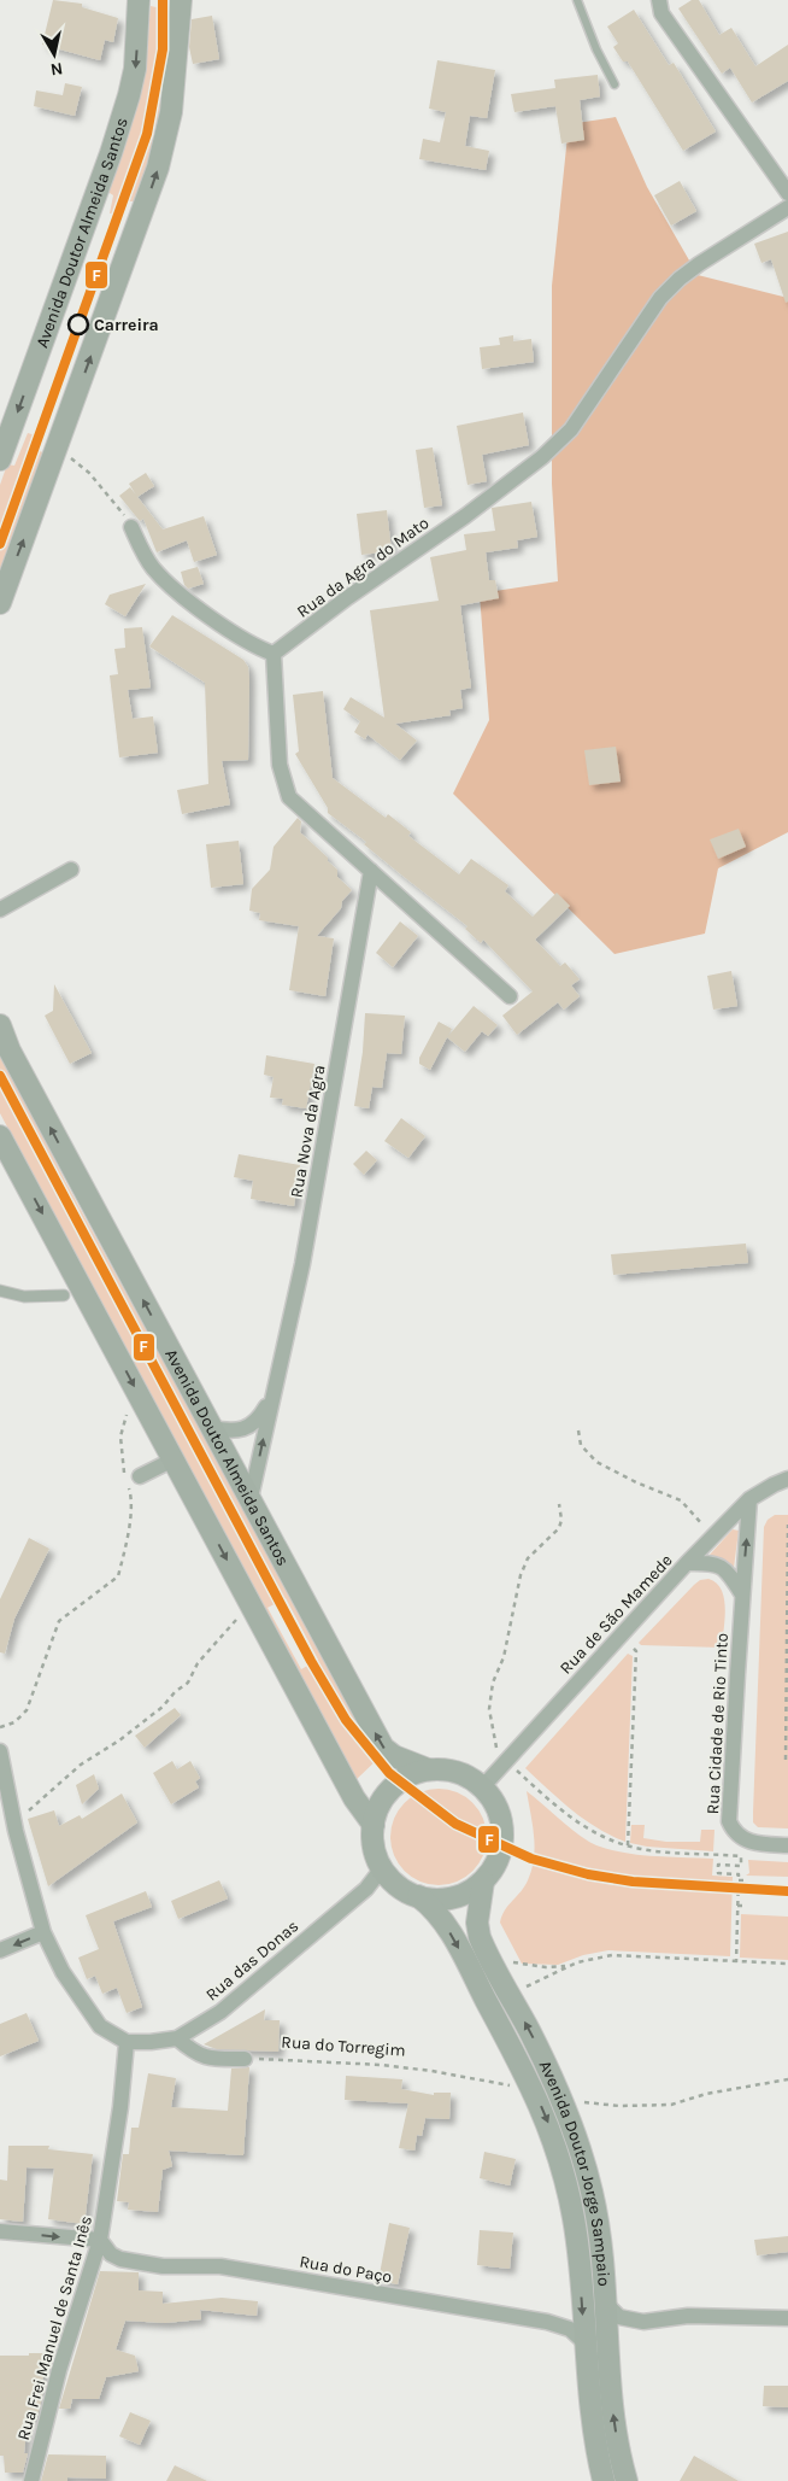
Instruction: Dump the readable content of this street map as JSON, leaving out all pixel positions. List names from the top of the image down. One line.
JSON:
{"streets":{"main road":["Avenida Doutor Almeida Santos","Avenida Doutor Jorge Sampaio"],"street":["Rua da Agra do Mato","Rua Nova da Agra","Rua de São Mamede","Rua Cidade de Rio Tinto","Rua das Donas","Rua do Paço","Rua Frei Manuel de Santa Inês"],"path":["Rua do Torregim"]},"crossings":[["Avenida Doutor Almeida Santos","Rua Nova da Agra"],["Avenida Doutor Almeida Santos","Rua de São Mamede"],["Avenida Doutor Almeida Santos","Rua das Donas"],["Avenida Doutor Almeida Santos","Avenida Doutor Jorge Sampaio"],["Rua de São Mamede","Rua Cidade de Rio Tinto"],["Rua de São Mamede","Rua das Donas"],["Rua de São Mamede","Avenida Doutor Jorge Sampaio"],["Rua das Donas","Avenida Doutor Jorge Sampaio"],["Rua das Donas","Rua Frei Manuel de Santa Inês"],["Avenida Doutor Jorge Sampaio","Rua do Paço"],["Rua do Paço","Rua Frei Manuel de Santa Inês"]],"places":["Carreira"],"lines":["transit line F"],"north":"bottom"}
